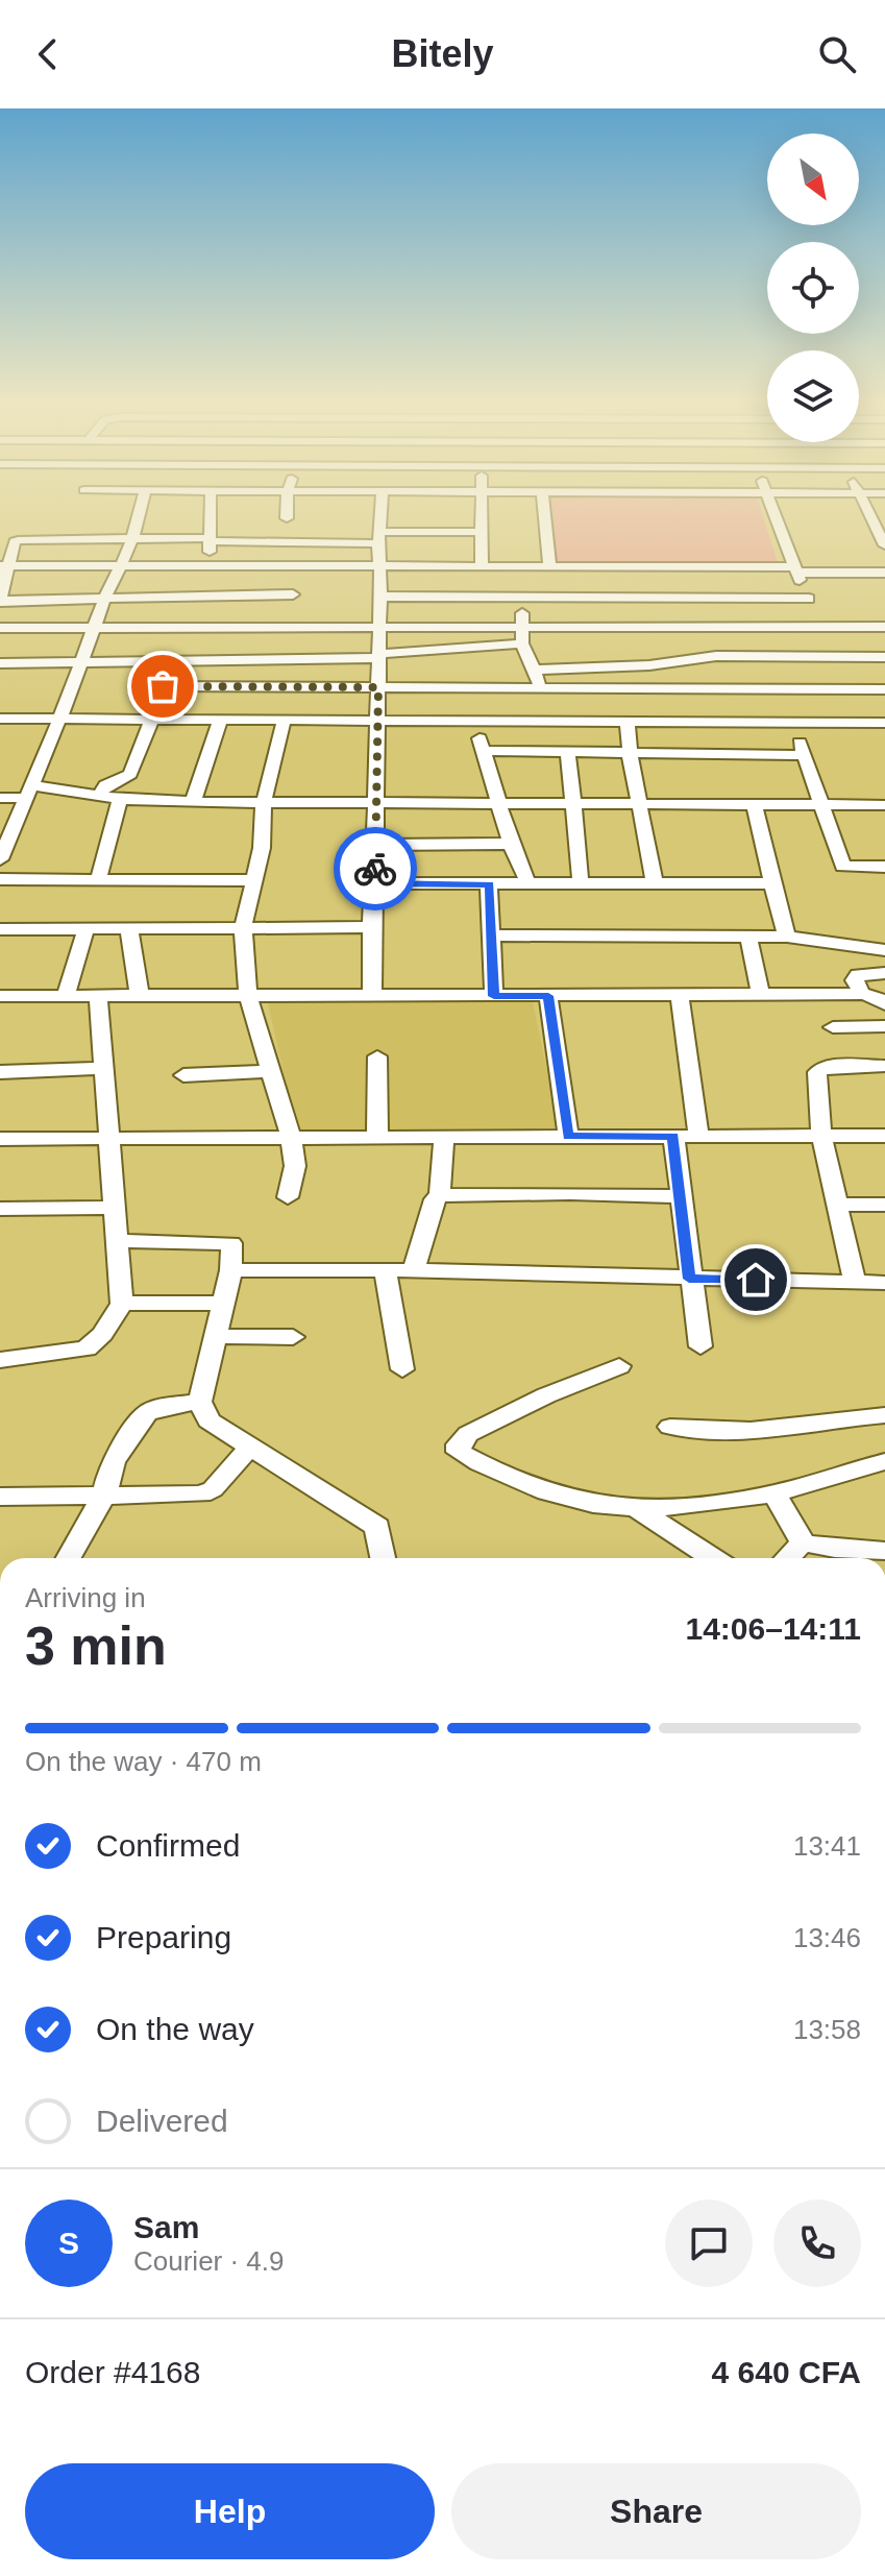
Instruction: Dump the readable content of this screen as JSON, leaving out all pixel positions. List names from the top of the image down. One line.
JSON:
{"north":"bottom right","page":{"header":"Bitely","heading":["3 min","Arriving in","14:06–14:11"],"panel":["Sam","Courier · 4.9","Order #4168","4 640 CFA"],"bar":"On the way · 470 m","list":[["Confirmed","13:41"],["Preparing","13:46"],["On the way","13:58"],"Delivered"],"round":"S","buttons":["Help","Share"]}}
